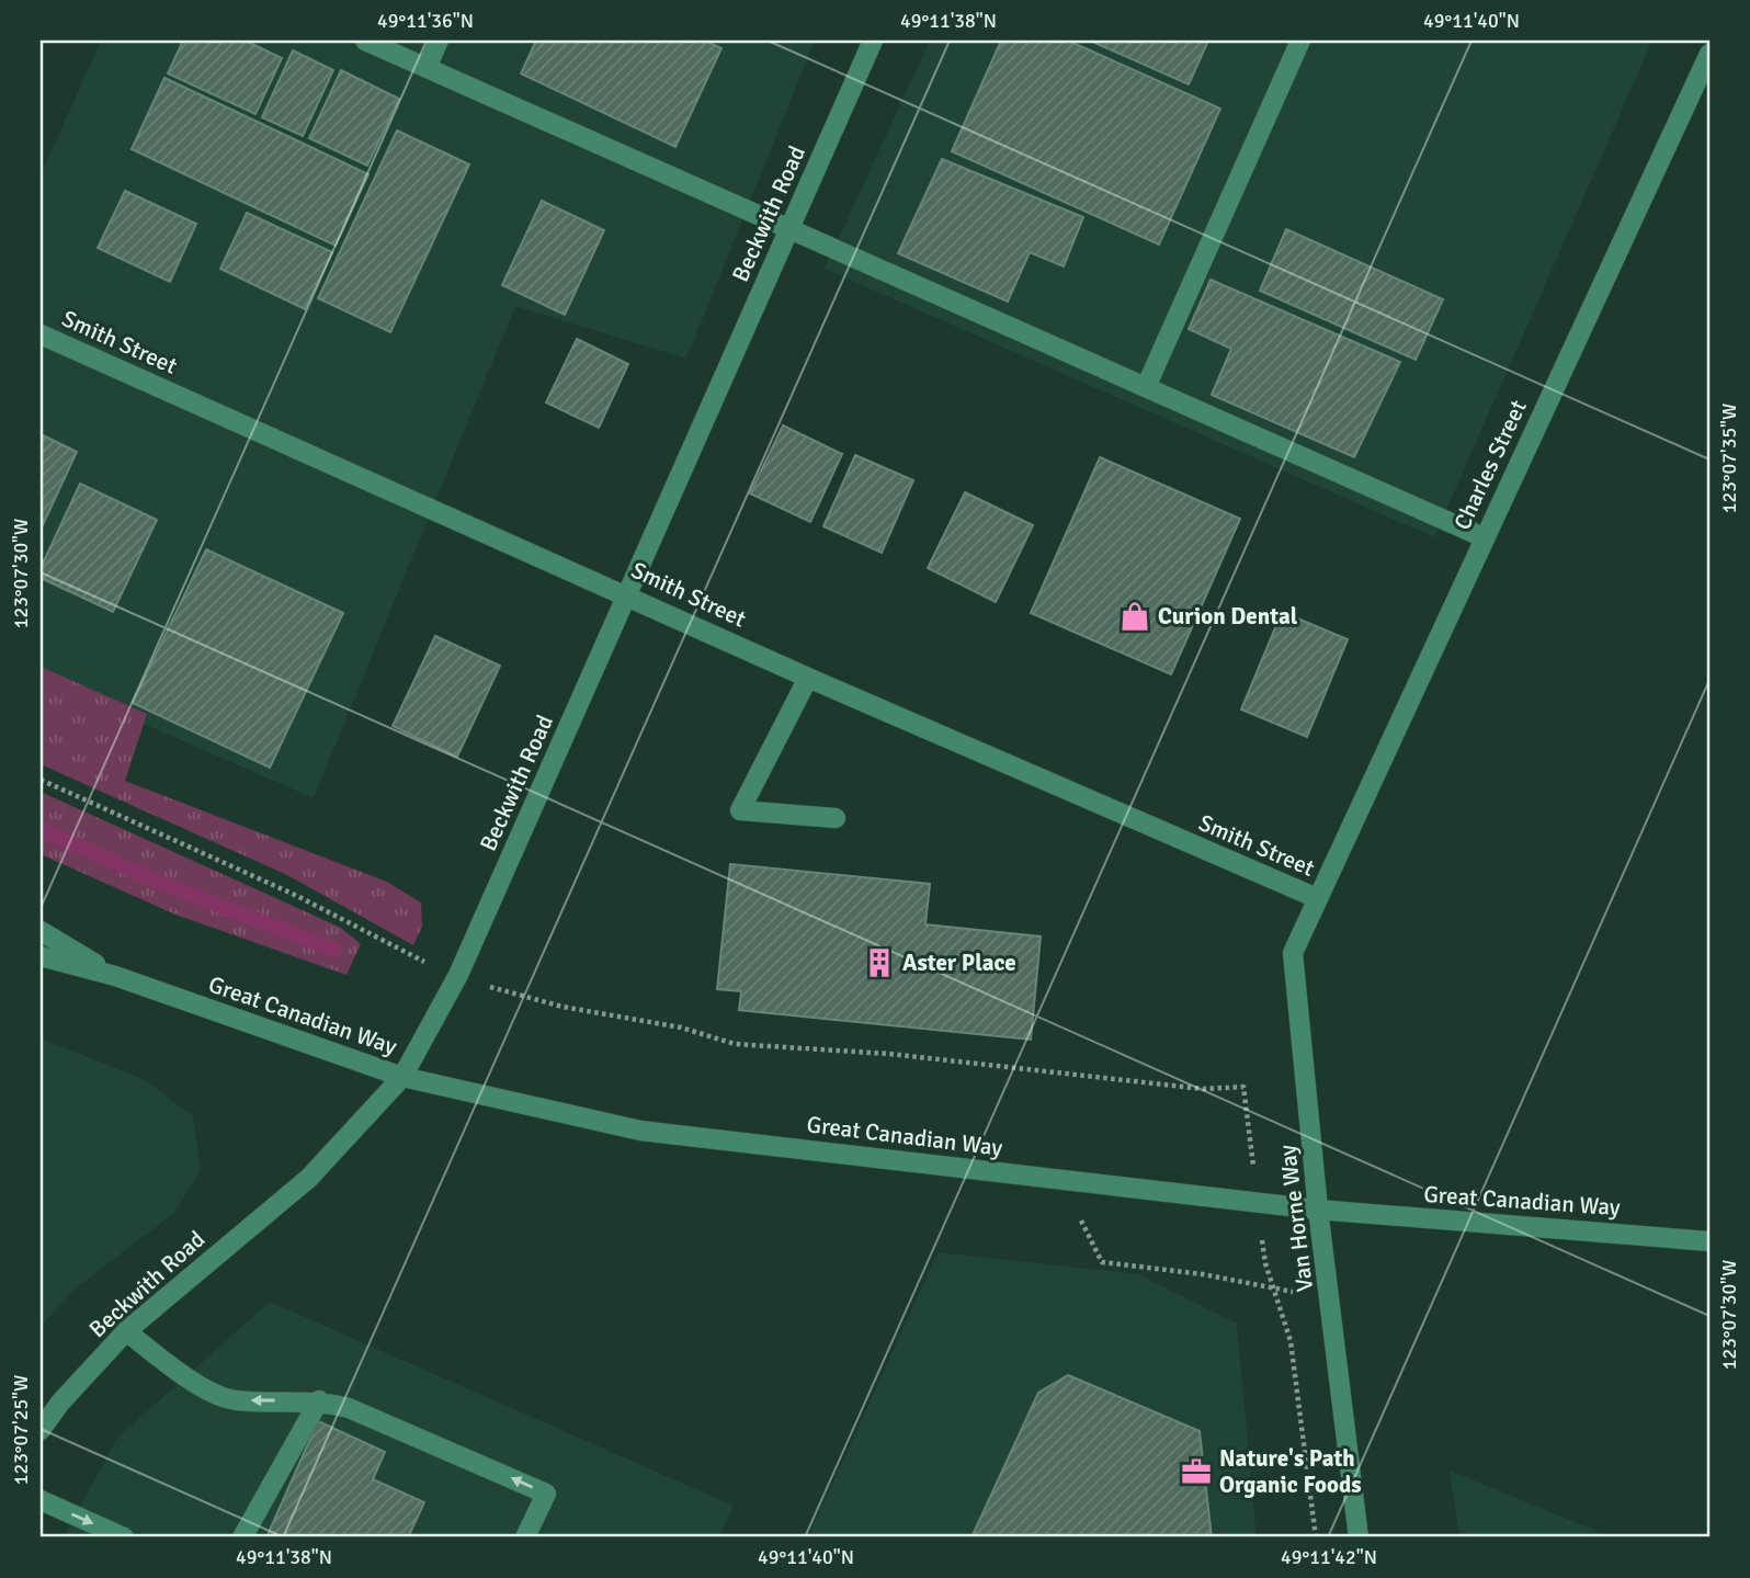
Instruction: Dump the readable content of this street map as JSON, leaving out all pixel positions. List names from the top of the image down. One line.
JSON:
{"streets":{"street":["Beckwith Road","Smith Street","Charles Street","Great Canadian Way","Van Horne Way"]},"crossings":[["Beckwith Road","Smith Street"],["Beckwith Road","Great Canadian Way"],["Smith Street","Charles Street"],["Smith Street","Van Horne Way"],["Charles Street","Van Horne Way"],["Great Canadian Way","Van Horne Way"]],"places":{"shop":["Curion Dental"],"building":["Aster Place"],"office":["Nature's Path Organic Foods"]},"coordinates":["49°11'36\"N","49°11'38\"N","49°11'40\"N","123°07'35\"W","123°07'30\"W","123°07'25\"W","49°11'42\"N"]}
